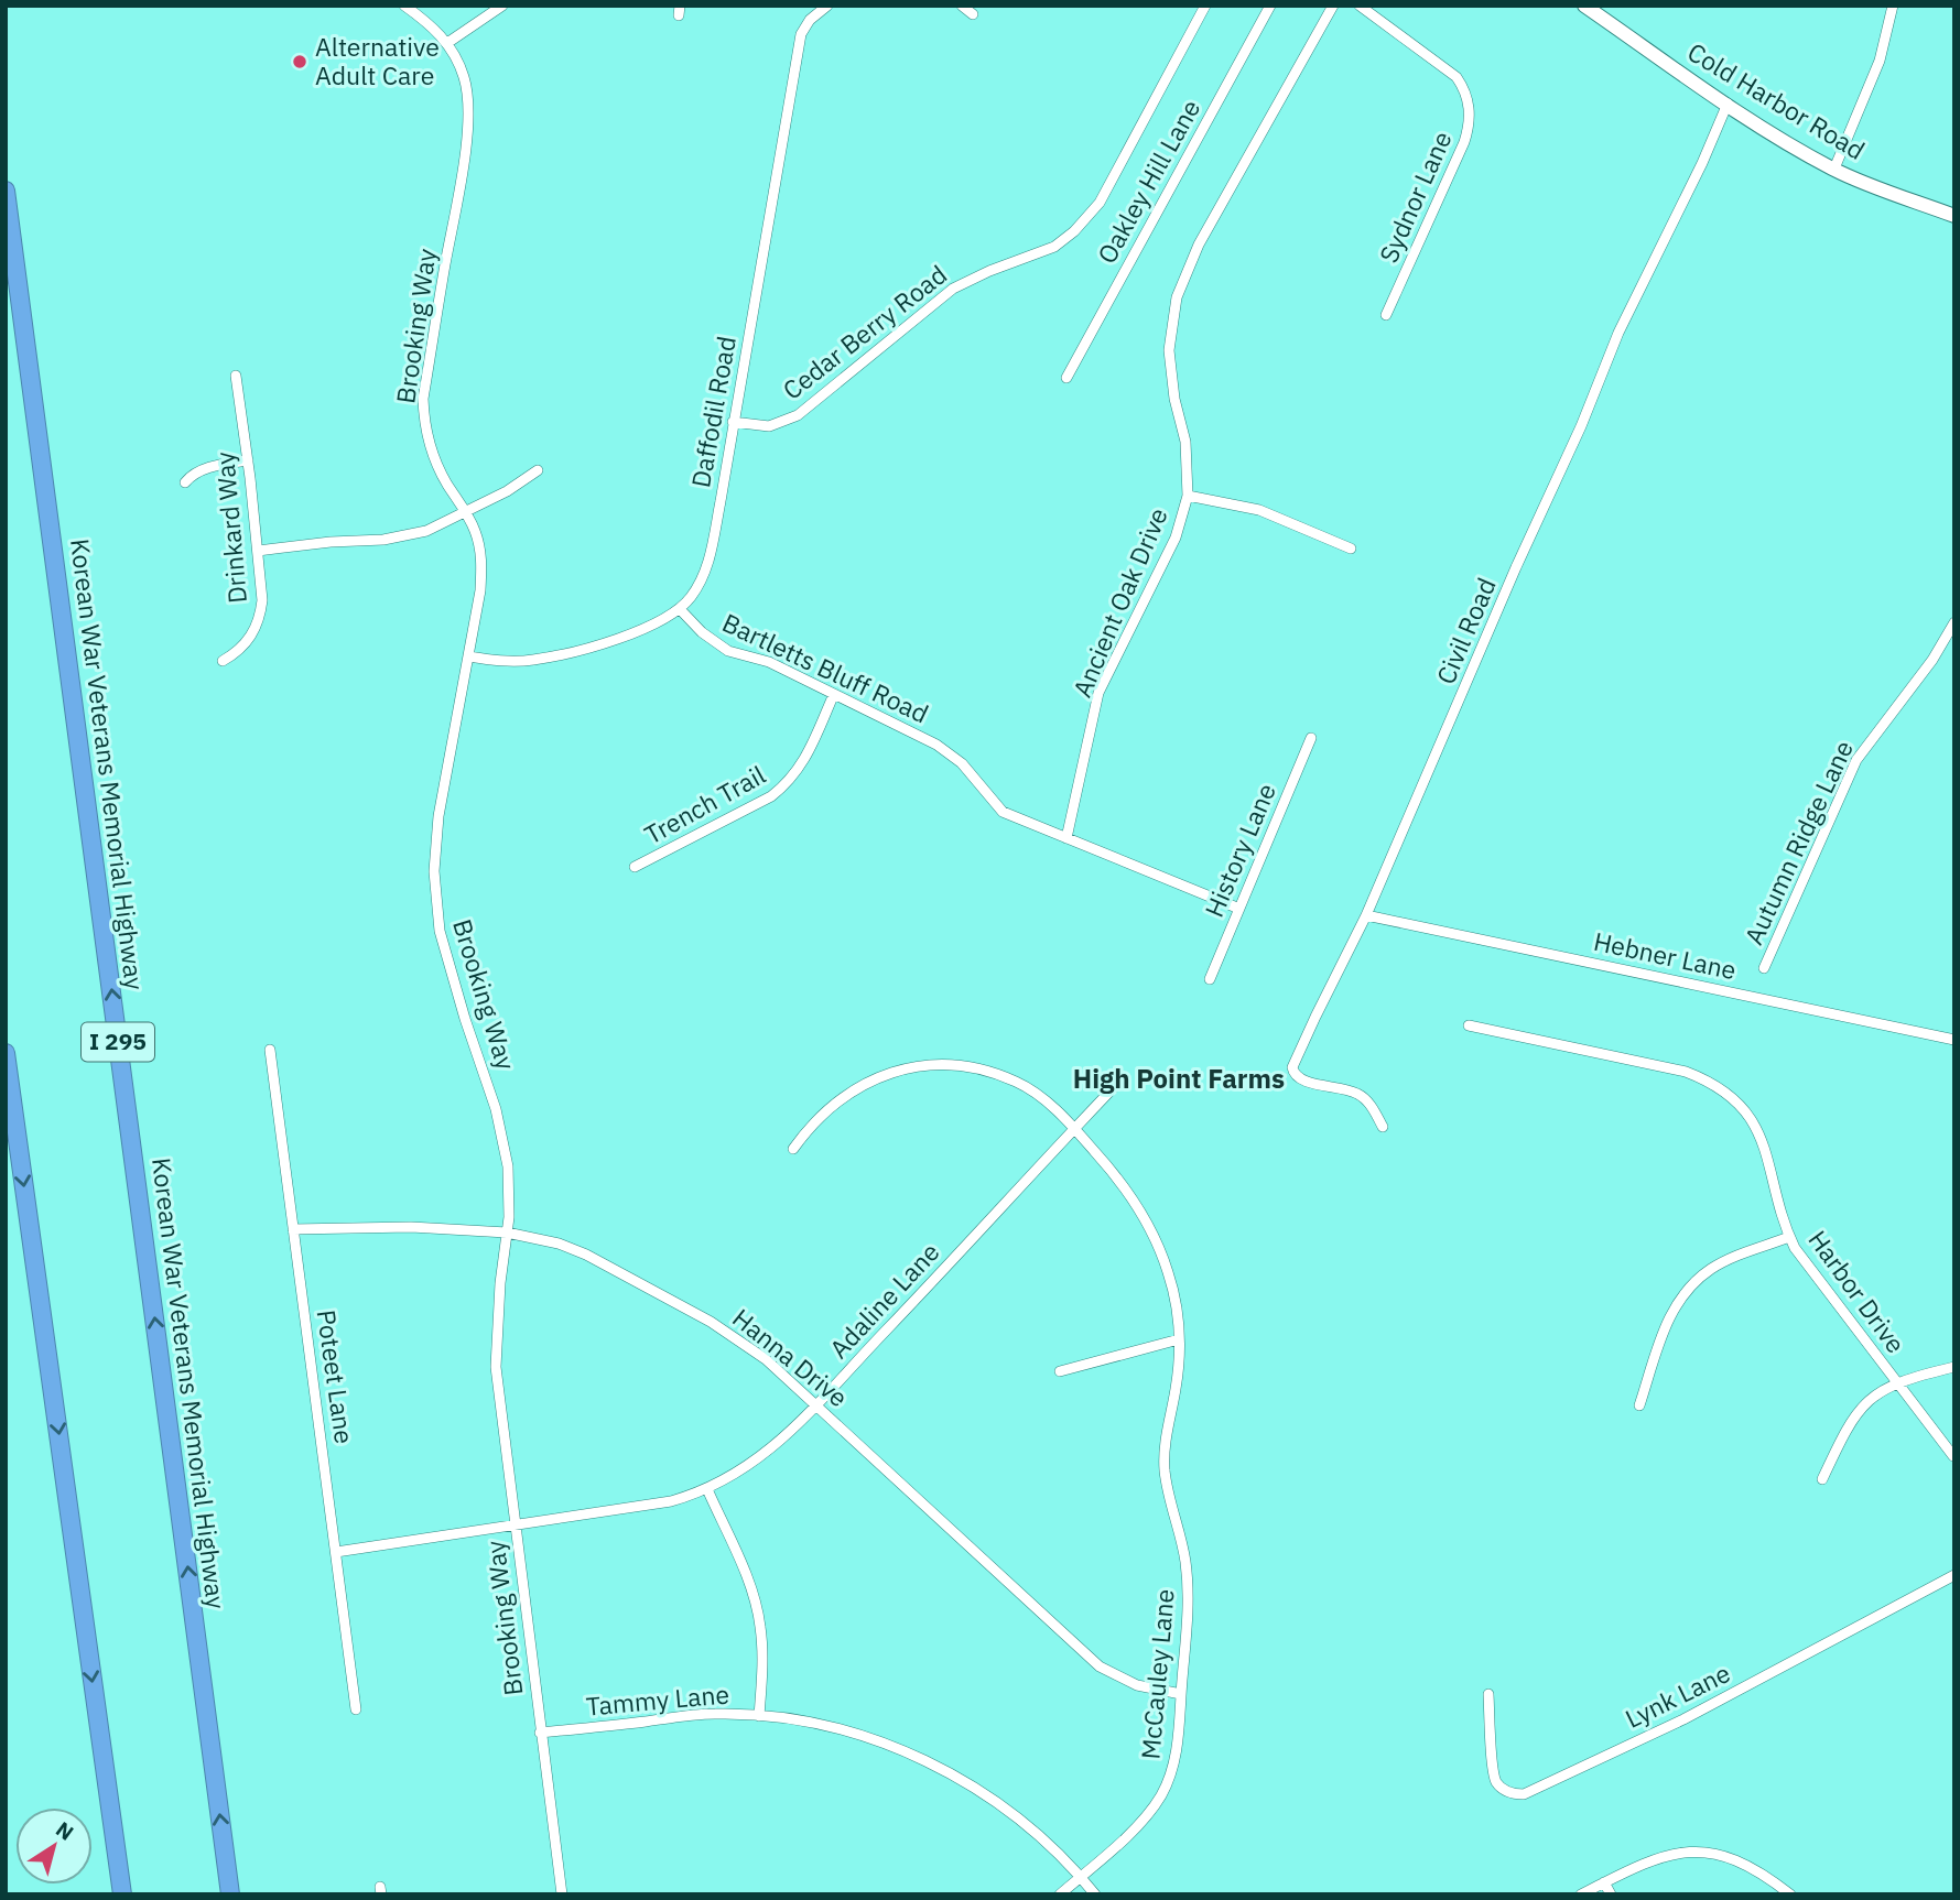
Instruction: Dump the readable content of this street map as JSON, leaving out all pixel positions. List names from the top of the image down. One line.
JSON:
{"streets":{"highway":["Korean War Veterans Memorial Highway","I 295"],"main road":["Cold Harbor Road"],"street":["Oakley Hill Lane","Sydnor Lane","Brooking Way","Cedar Berry Road","Daffodil Road","Drinkard Way","Ancient Oak Drive","Civil Road","Bartletts Bluff Road","Trench Trail","Autumn Ridge Lane","History Lane","Hebner Lane","Harbor Drive","Adaline Lane","Hanna Drive","Poteet Lane","McCauley Lane","Lynk Lane","Tammy Lane"]},"crossings":[["Cold Harbor Road","Civil Road"],["Brooking Way","Daffodil Road"],["Brooking Way","Adaline Lane"],["Brooking Way","Hanna Drive"],["Brooking Way","Tammy Lane"],["Cedar Berry Road","Daffodil Road"],["Daffodil Road","Bartletts Bluff Road"],["Ancient Oak Drive","Bartletts Bluff Road"],["Civil Road","Hebner Lane"],["Bartletts Bluff Road","Trench Trail"],["Bartletts Bluff Road","History Lane"],["Adaline Lane","Hanna Drive"],["Adaline Lane","Poteet Lane"],["Adaline Lane","McCauley Lane"],["Hanna Drive","Poteet Lane"],["Hanna Drive","McCauley Lane"],["McCauley Lane","Tammy Lane"]],"districts":["High Point Farms"],"places":["Alternative Adult Care"],"north":"top right"}
